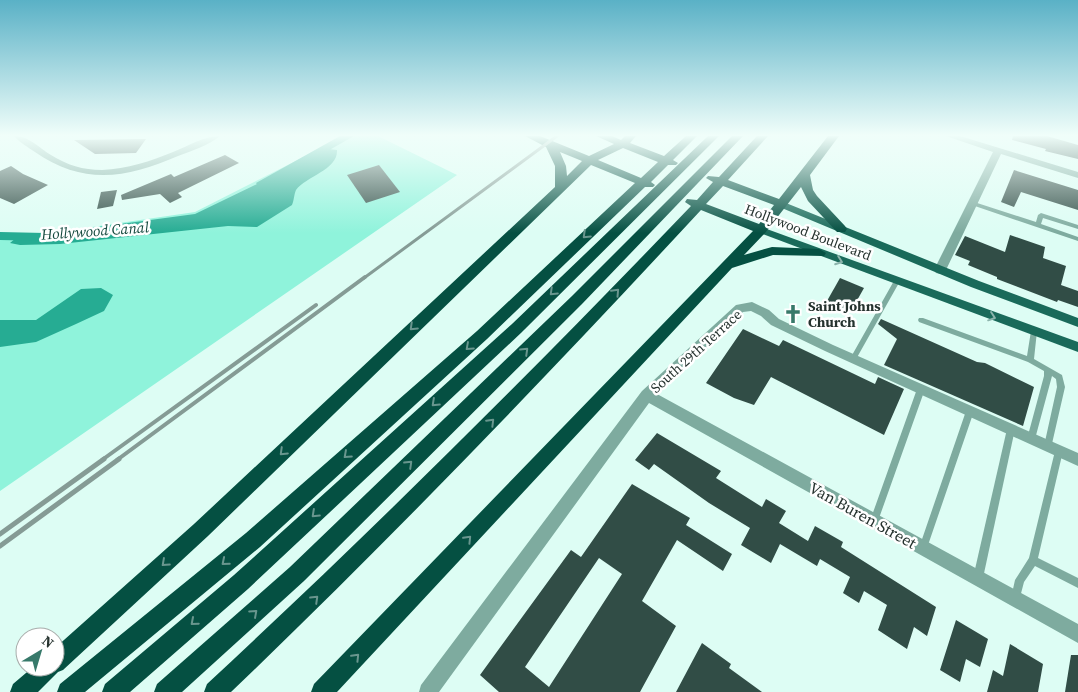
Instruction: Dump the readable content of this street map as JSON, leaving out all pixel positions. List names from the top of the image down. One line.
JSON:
{"streets":{"highway":["Hollywood Boulevard"],"street":["South 29th Terrace","Van Buren Street"]},"crossings":[["South 29th Terrace","Van Buren Street"]],"water":["Hollywood Canal"],"places":{"church":["Saint Johns Church"]},"north":"top right"}
